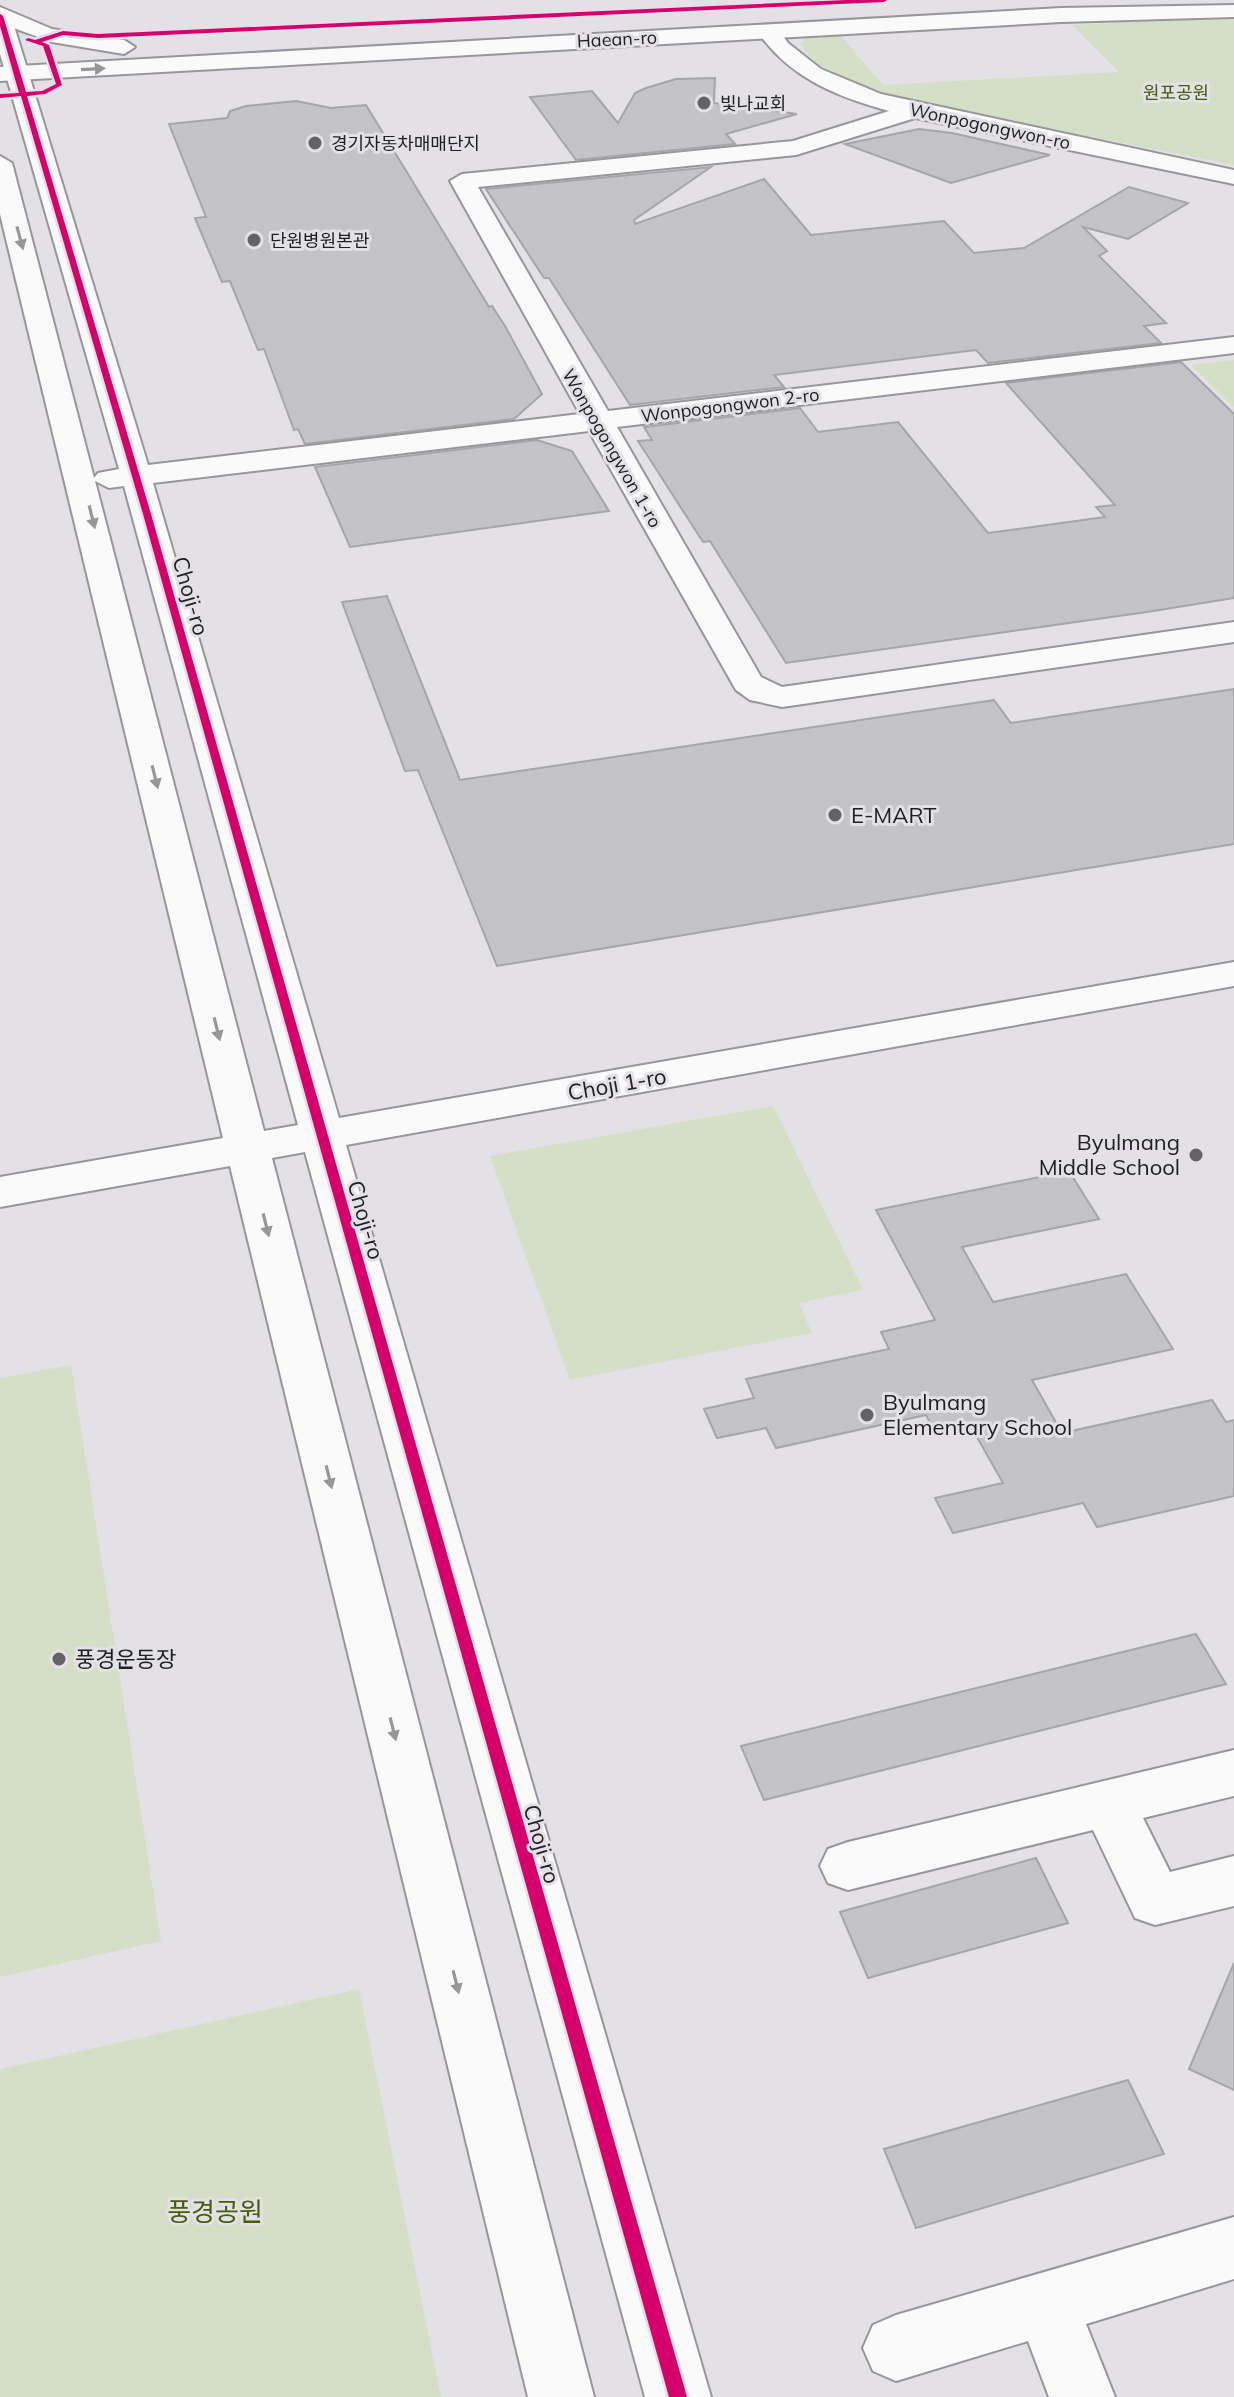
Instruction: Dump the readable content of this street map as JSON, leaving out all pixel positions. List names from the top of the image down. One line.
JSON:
{"streets":{"street":["Haean-ro","Wonpogongwon-ro","Wonpogongwon 2-ro","Wonpogongwon 1-ro","Choji-ro","Choji 1-ro"]},"crossings":[["Haean-ro","Wonpogongwon-ro"],["Haean-ro","Choji-ro"],["Wonpogongwon-ro","Wonpogongwon 1-ro"],["Wonpogongwon 2-ro","Wonpogongwon 1-ro"],["Wonpogongwon 2-ro","Choji-ro"],["Choji-ro","Choji 1-ro"]],"parks":["원포공원","풍경공원"],"places":["빛나교회","경기자동차매매단지","단원병원본관","E-MART","Byulmang Middle School","Byulmang Elementary School","풍경운동장"]}
